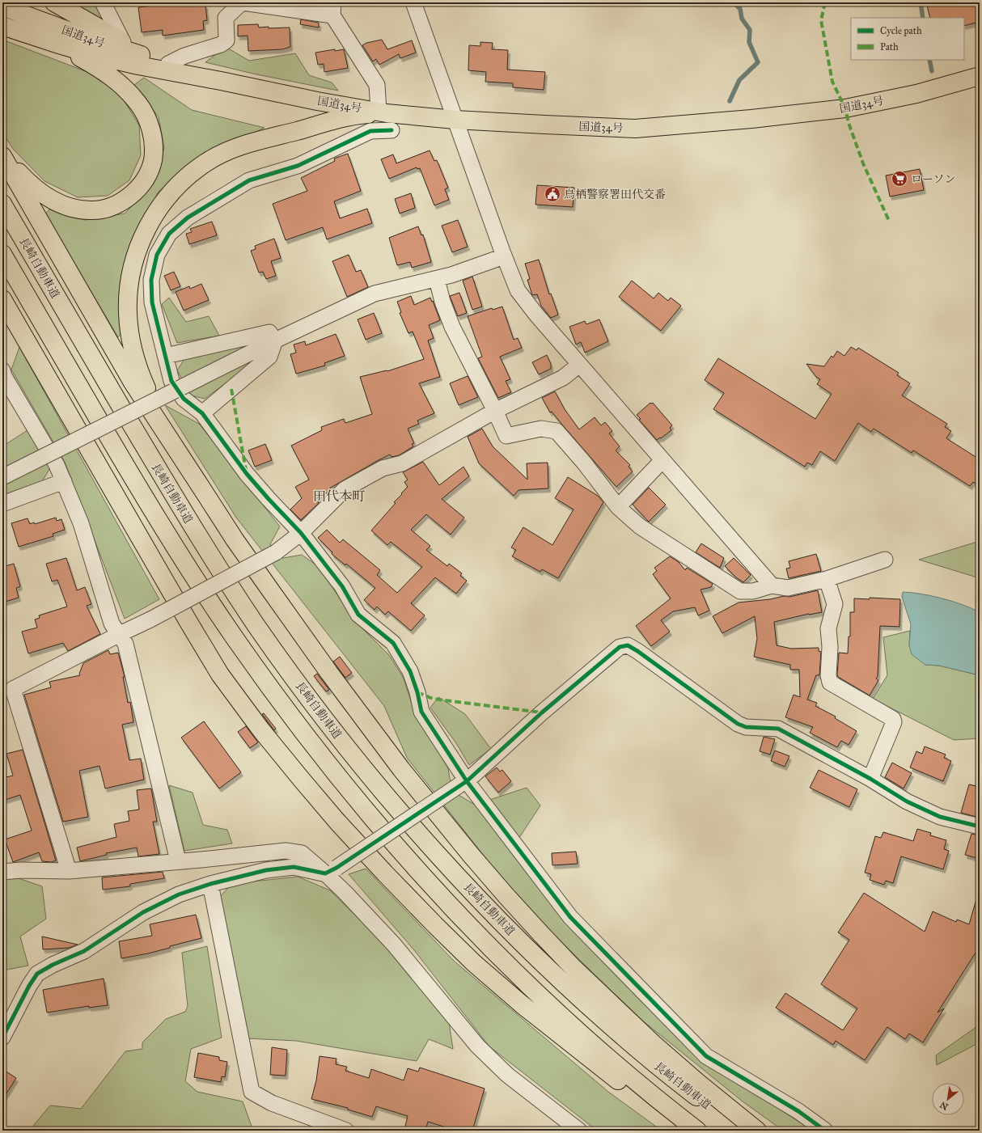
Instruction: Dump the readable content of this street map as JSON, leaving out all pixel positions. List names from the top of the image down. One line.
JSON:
{"streets":{"highway":["国道34号","長崎自動車道"]},"districts":["田代本町"],"places":{"supermarket":["ローソン"],"public building":["鳥栖警察署田代交番"]},"legend":["Cycle path","Path"],"north":"bottom left"}
